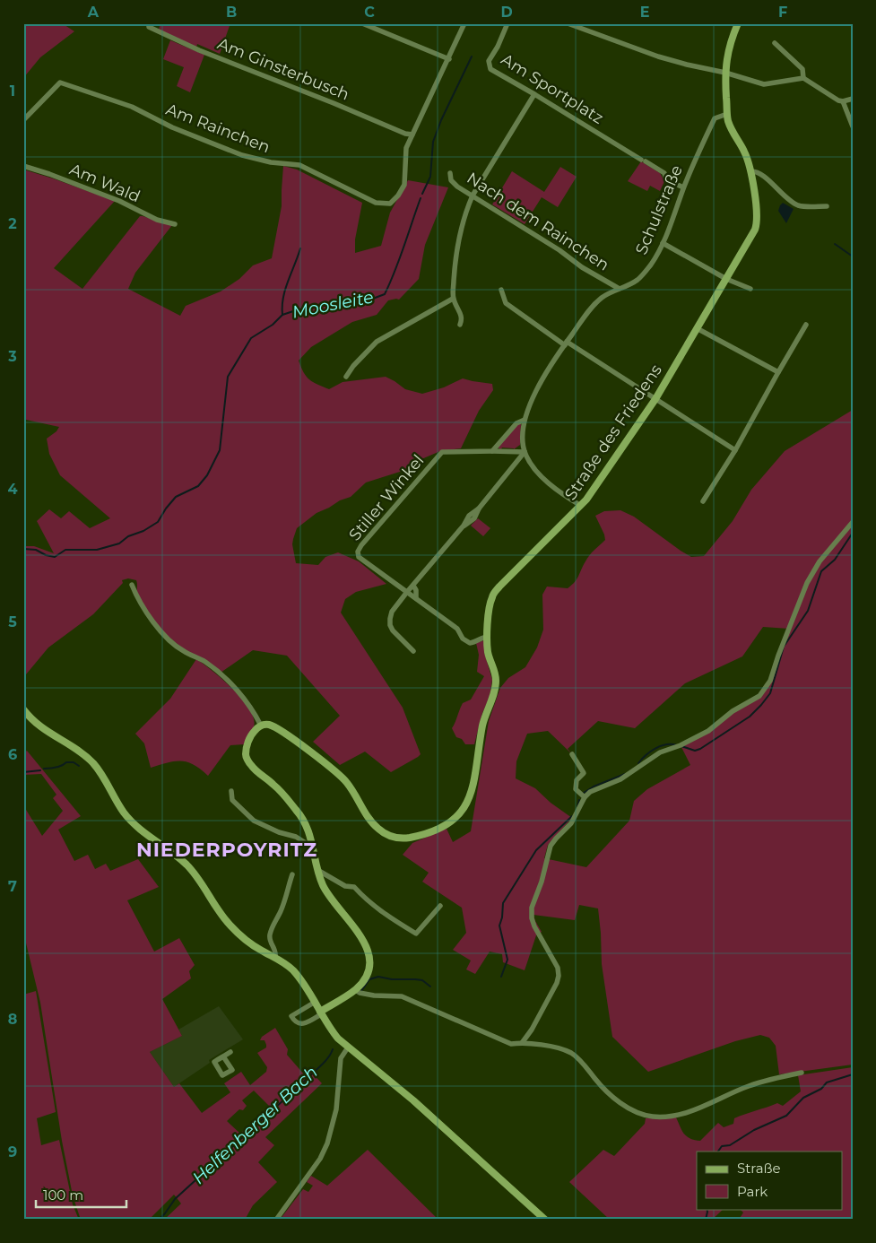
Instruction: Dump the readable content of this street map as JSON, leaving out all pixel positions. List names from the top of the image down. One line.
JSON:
{"streets":{"street":["Am Ginsterbusch","Am Sportplatz","Am Rainchen","Am Wald","Schulstraße","Nach dem Rainchen","Straße des Friedens","Stiller Winkel"]},"crossings":[["Am Ginsterbusch","Am Rainchen"],["Am Sportplatz","Schulstraße"],["Schulstraße","Nach dem Rainchen"],["Schulstraße","Straße des Friedens"],["Straße des Friedens","Stiller Winkel"]],"districts":["NIEDERPOYRITZ"],"water":["Moosleite","Helfenberger Bach"],"legend":["Straße","Park"],"scale_bar":"100 m","grid":{"columns":["A","B","C","D","E","F"],"rows":["1","2","3","4","5","6","7","8","9"]}}
